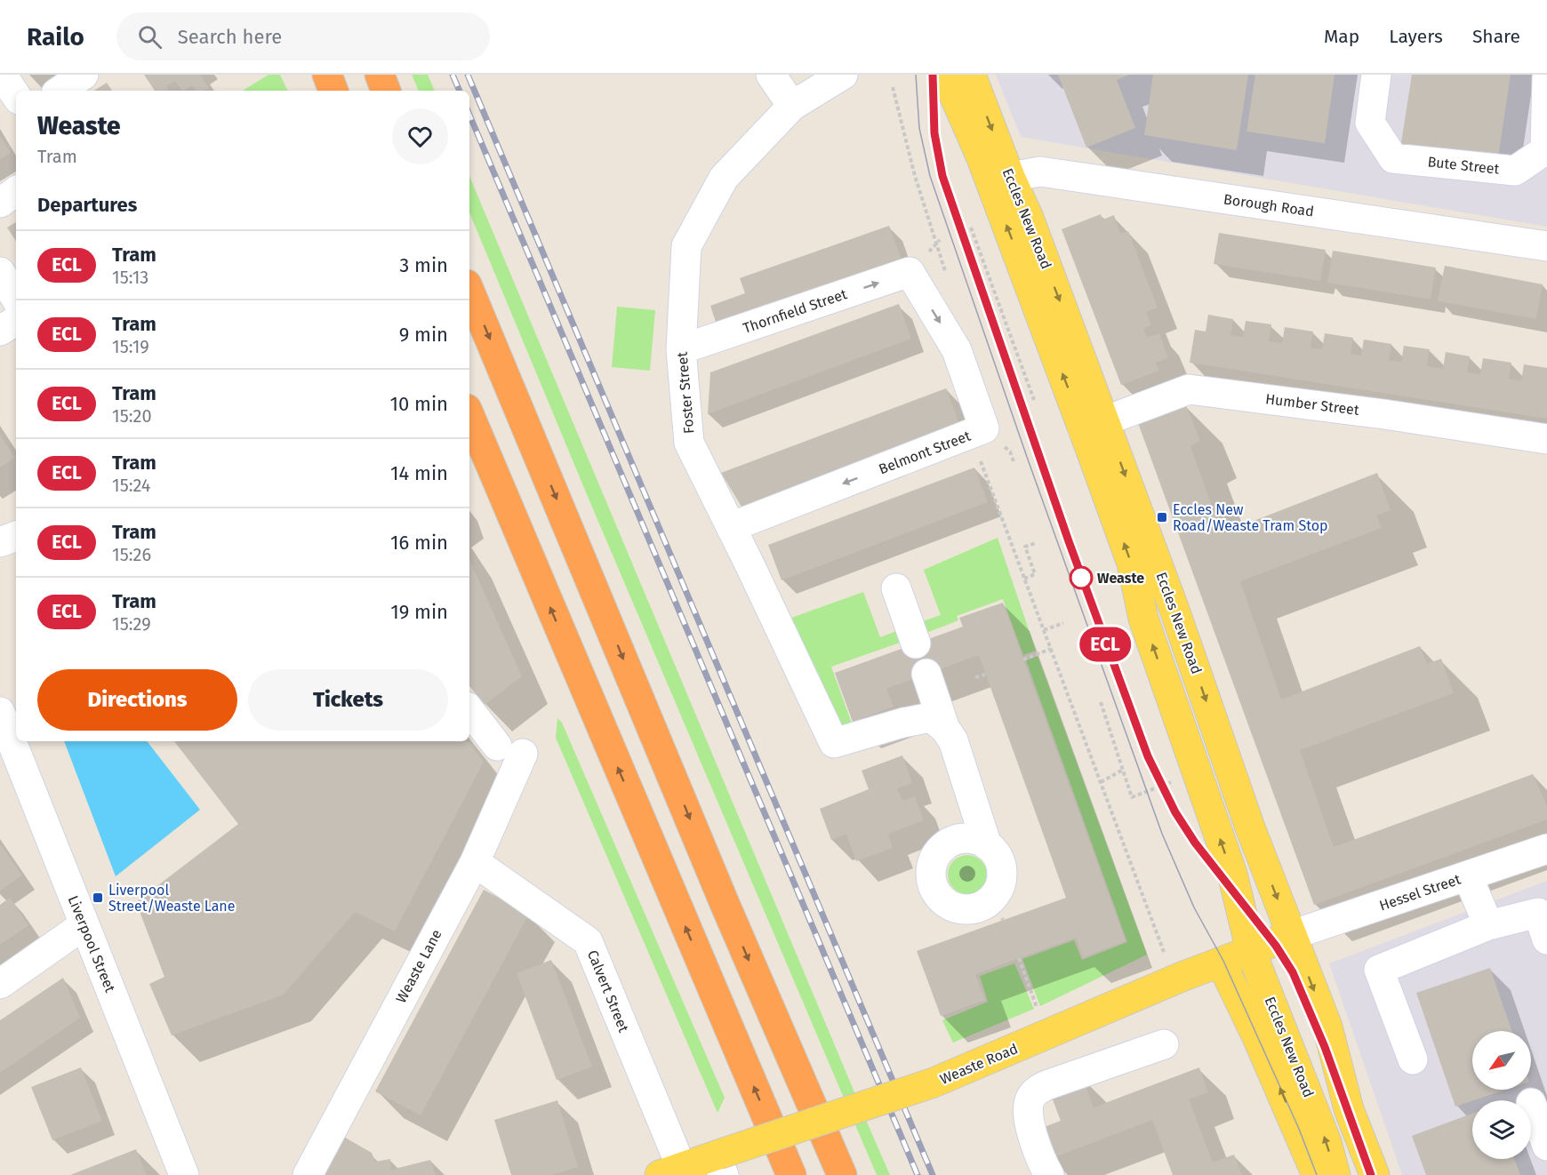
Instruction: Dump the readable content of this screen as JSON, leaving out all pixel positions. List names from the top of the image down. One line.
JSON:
{"streets":{"main road":["Eccles New Road","Weaste Road"],"street":["Bute Street","Borough Road","Thornfield Street","Foster Street","Humber Street","Belmont Street","Hessel Street","Liverpool Street","Weaste Lane","Calvert Street"]},"crossings":[["Borough Road","Eccles New Road"],["Eccles New Road","Humber Street"],["Eccles New Road","Hessel Street"],["Eccles New Road","Weaste Road"],["Thornfield Street","Foster Street"],["Thornfield Street","Belmont Street"],["Foster Street","Belmont Street"],["Hessel Street","Weaste Road"],["Weaste Lane","Calvert Street"],["Calvert Street","Weaste Road"]],"one_way":["Thornfield Street"],"places":{"transit":["Eccles New Road/Weaste Tram Stop","Liverpool Street/Weaste Lane"],"other":["Weaste"]},"lines":["tram line ECL"],"north":"bottom left","page":{"header":"Railo","search":"Search here","nav":["Map","Layers","Share"],"on_map":"ECL","heading":[["Weaste","Tram"],"Departures"],"list":[{"mark":"ECL","name":"Tram","note":"15:13","value":"3 min"},{"mark":"ECL","name":"Tram","note":"15:19","value":"9 min"},{"mark":"ECL","name":"Tram","note":"15:20","value":"10 min"},{"mark":"ECL","name":"Tram","note":"15:24","value":"14 min"},{"mark":"ECL","name":"Tram","note":"15:26","value":"16 min"},{"mark":"ECL","name":"Tram","note":"15:29","value":"19 min"}],"buttons":["Directions","Tickets"]}}
